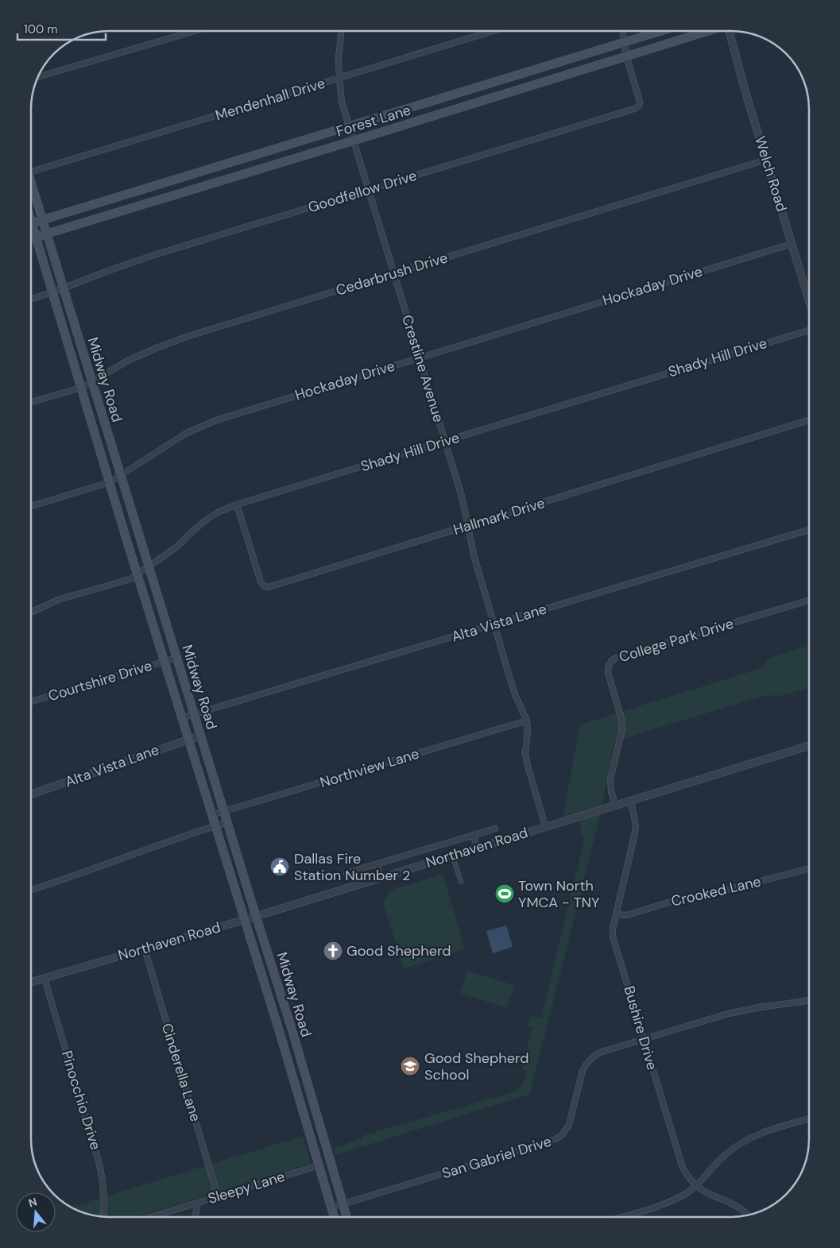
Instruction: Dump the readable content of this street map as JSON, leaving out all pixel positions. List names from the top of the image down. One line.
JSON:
{"streets":{"main road":["Forest Lane","Midway Road"],"street":["Mendenhall Drive","Welch Road","Goodfellow Drive","Cedarbrush Drive","Hockaday Drive","Shady Hill Drive","Crestline Avenue","Hallmark Drive","Alta Vista Lane","College Park Drive","Courtshire Drive","Northview Lane","Northaven Road","Crooked Lane","Bushire Drive","Cinderella Lane","Pinocchio Drive","San Gabriel Drive","Sleepy Lane"]},"crossings":[["Mendenhall Drive","Crestline Avenue"],["Forest Lane","Goodfellow Drive"],["Forest Lane","Crestline Avenue"],["Forest Lane","Midway Road"],["Welch Road","Cedarbrush Drive"],["Welch Road","Hockaday Drive"],["Goodfellow Drive","Crestline Avenue"],["Goodfellow Drive","Midway Road"],["Cedarbrush Drive","Crestline Avenue"],["Cedarbrush Drive","Midway Road"],["Hockaday Drive","Crestline Avenue"],["Hockaday Drive","Midway Road"],["Shady Hill Drive","Crestline Avenue"],["Shady Hill Drive","Midway Road"],["Shady Hill Drive","Hallmark Drive"],["Crestline Avenue","Hallmark Drive"],["Crestline Avenue","Alta Vista Lane"],["Crestline Avenue","Northview Lane"],["Crestline Avenue","Northaven Road"],["Midway Road","Alta Vista Lane"],["Midway Road","Courtshire Drive"],["Midway Road","Northview Lane"],["Midway Road","Northaven Road"],["Midway Road","San Gabriel Drive"],["Midway Road","Sleepy Lane"],["College Park Drive","Northaven Road"],["Northaven Road","Bushire Drive"],["Northaven Road","Cinderella Lane"],["Northaven Road","Pinocchio Drive"],["Crooked Lane","Bushire Drive"],["Bushire Drive","San Gabriel Drive"],["Cinderella Lane","Sleepy Lane"]],"places":{"public building":["Dallas Fire Station Number 2"],"sports":["Town North YMCA - TNY"],"church":["Good Shepherd"],"school or university":["Good Shepherd School"]},"scale_bar":"100 m","north":"top"}
